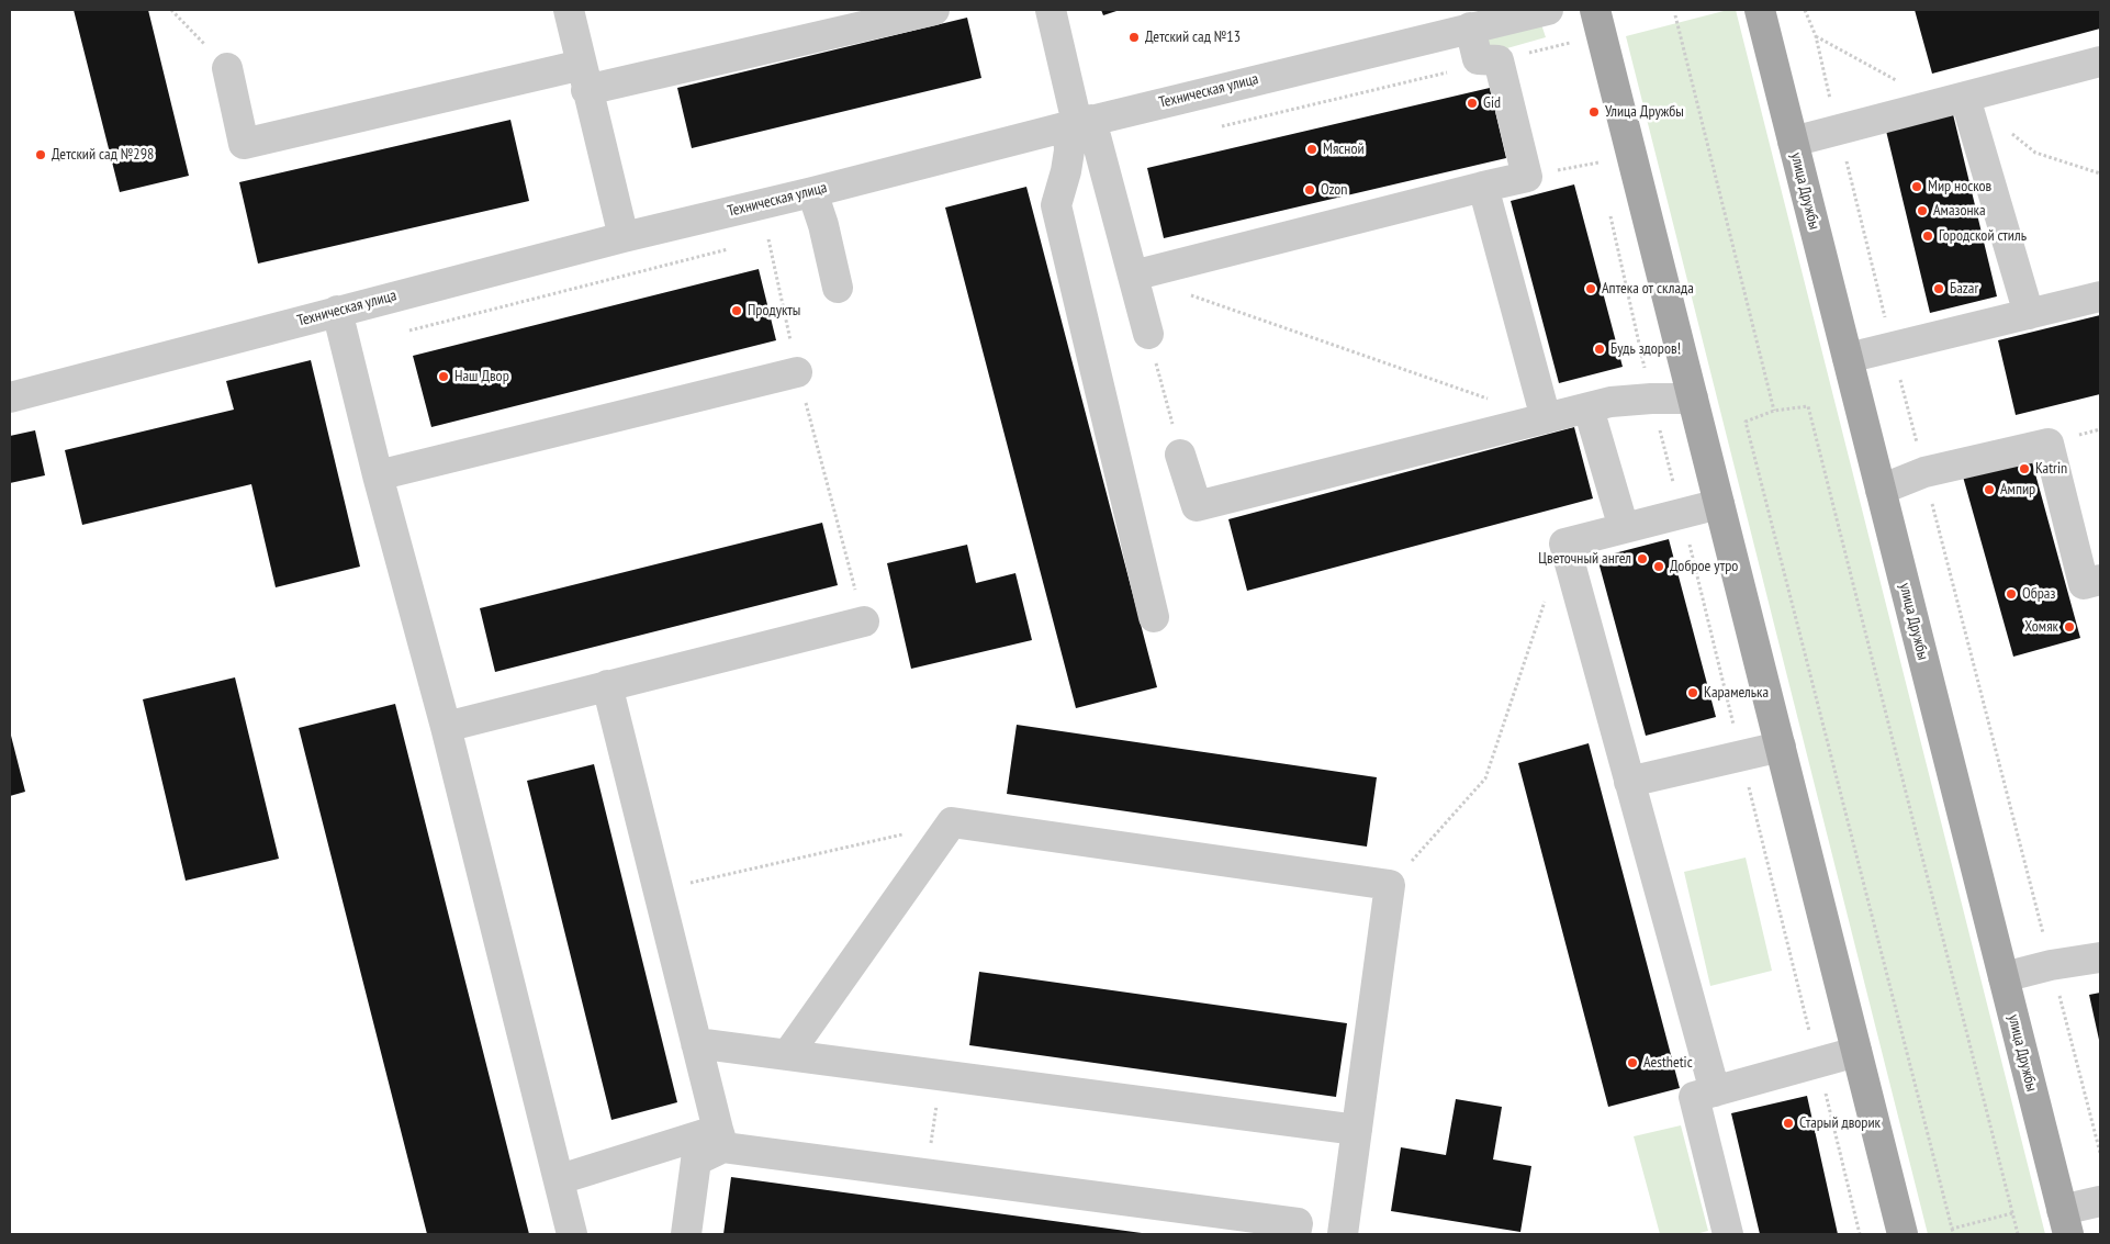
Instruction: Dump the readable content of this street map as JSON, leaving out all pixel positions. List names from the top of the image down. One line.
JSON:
{"streets":{"main road":["улица Дружбы"],"street":["Техническая улица"]},"places":["Детский сад №13","Gid","Улица Дружбы","Мясной","Детский сад №298","Мир носков","Ozon","Амазонка","Городской стиль","Аптека от склада","Бazar","Продукты","Будь здоров!","Наш Двор","Katrin","Ампир","Цветочный ангел","Доброе утро","Образ","Хомяк","Карамелька","Aesthetic","Старый дворик"]}
